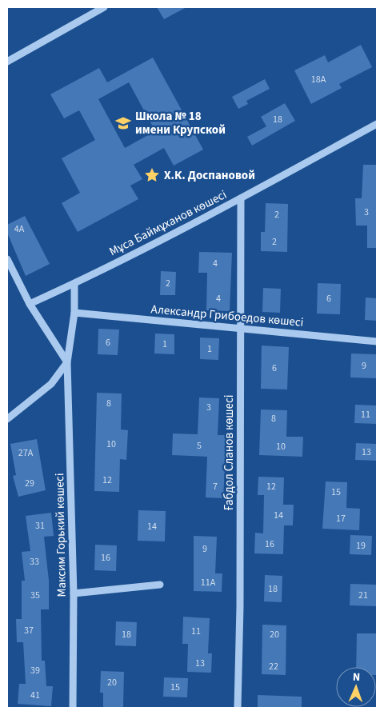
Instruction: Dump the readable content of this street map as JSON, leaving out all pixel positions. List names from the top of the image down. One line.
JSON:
{"streets":{"street":["Мұса Баймұханов көшесі","Александр Грибоедов көшесі","Ғабдол Сланов көшесі","Максим Горький көшесі"]},"crossings":[["Мұса Баймұханов көшесі","Ғабдол Сланов көшесі"],["Мұса Баймұханов көшесі","Максим Горький көшесі"],["Александр Грибоедов көшесі","Ғабдол Сланов көшесі"],["Александр Грибоедов көшесі","Максим Горький көшесі"]],"places":{"school or university":["Школа № 18 имени Крупской"],"place":["Х.К. Доспановой"]},"house_numbers":["18А","18","3","2","4А","2","4","2","4","6","6","1","1","9","6","8","3","11","8","10","5","10","13","27А","12","29","7","12","15","14","17","31","14","16","19","9","16","33","11А","18","35","21","37","11","18","20","13","22","39","20","15","41"],"north":"top"}
